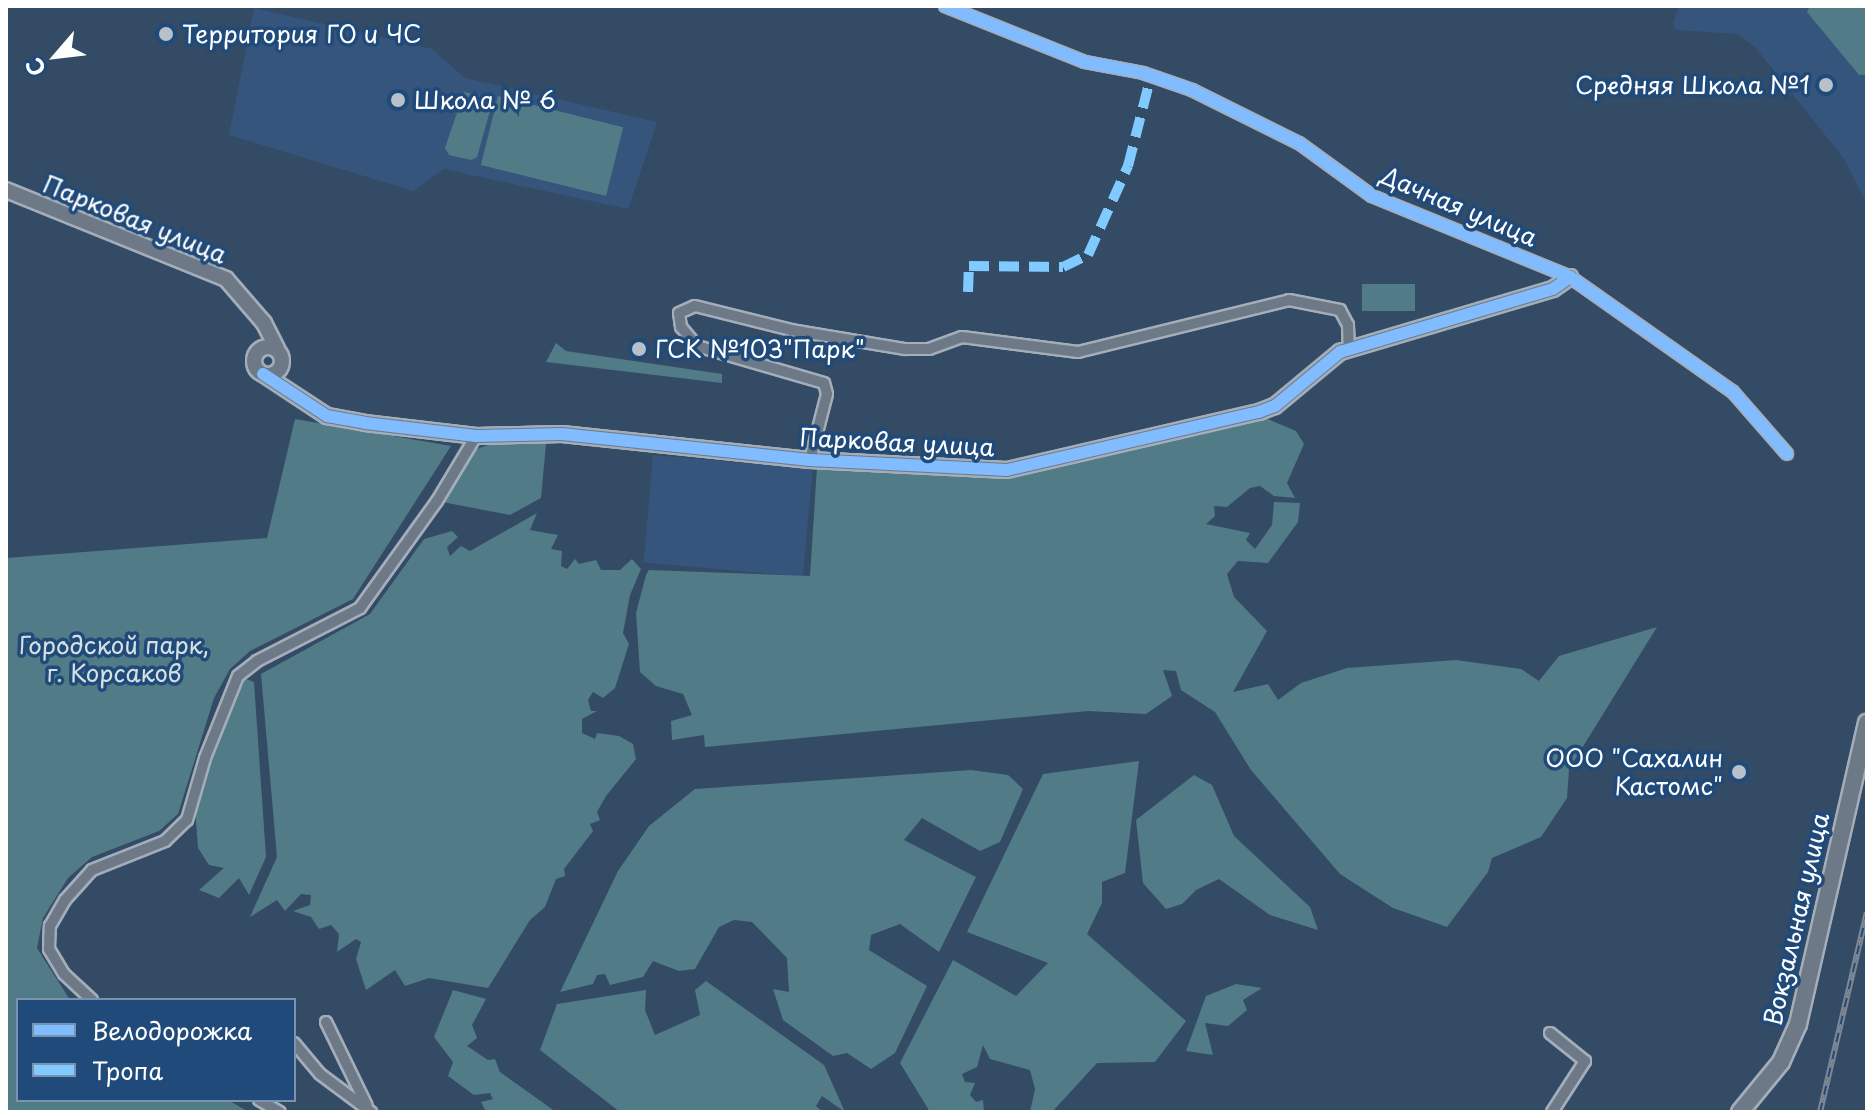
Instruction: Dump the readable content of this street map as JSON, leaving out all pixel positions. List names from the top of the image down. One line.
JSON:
{"streets":{"main road":["Вокзальная улица"],"street":["Дачная улица","Парковая улица"]},"crossings":[["Дачная улица","Парковая улица"]],"parks":["Городской парк, г. Корсаков"],"places":["Территория ГО и ЧС","Средняя Школа №1","Школа № 6","ГСК №103\"Парк\"","ООО \"Сахалин Кастомс\""],"legend":["Велодорожка","Тропа"],"north":"bottom left"}
